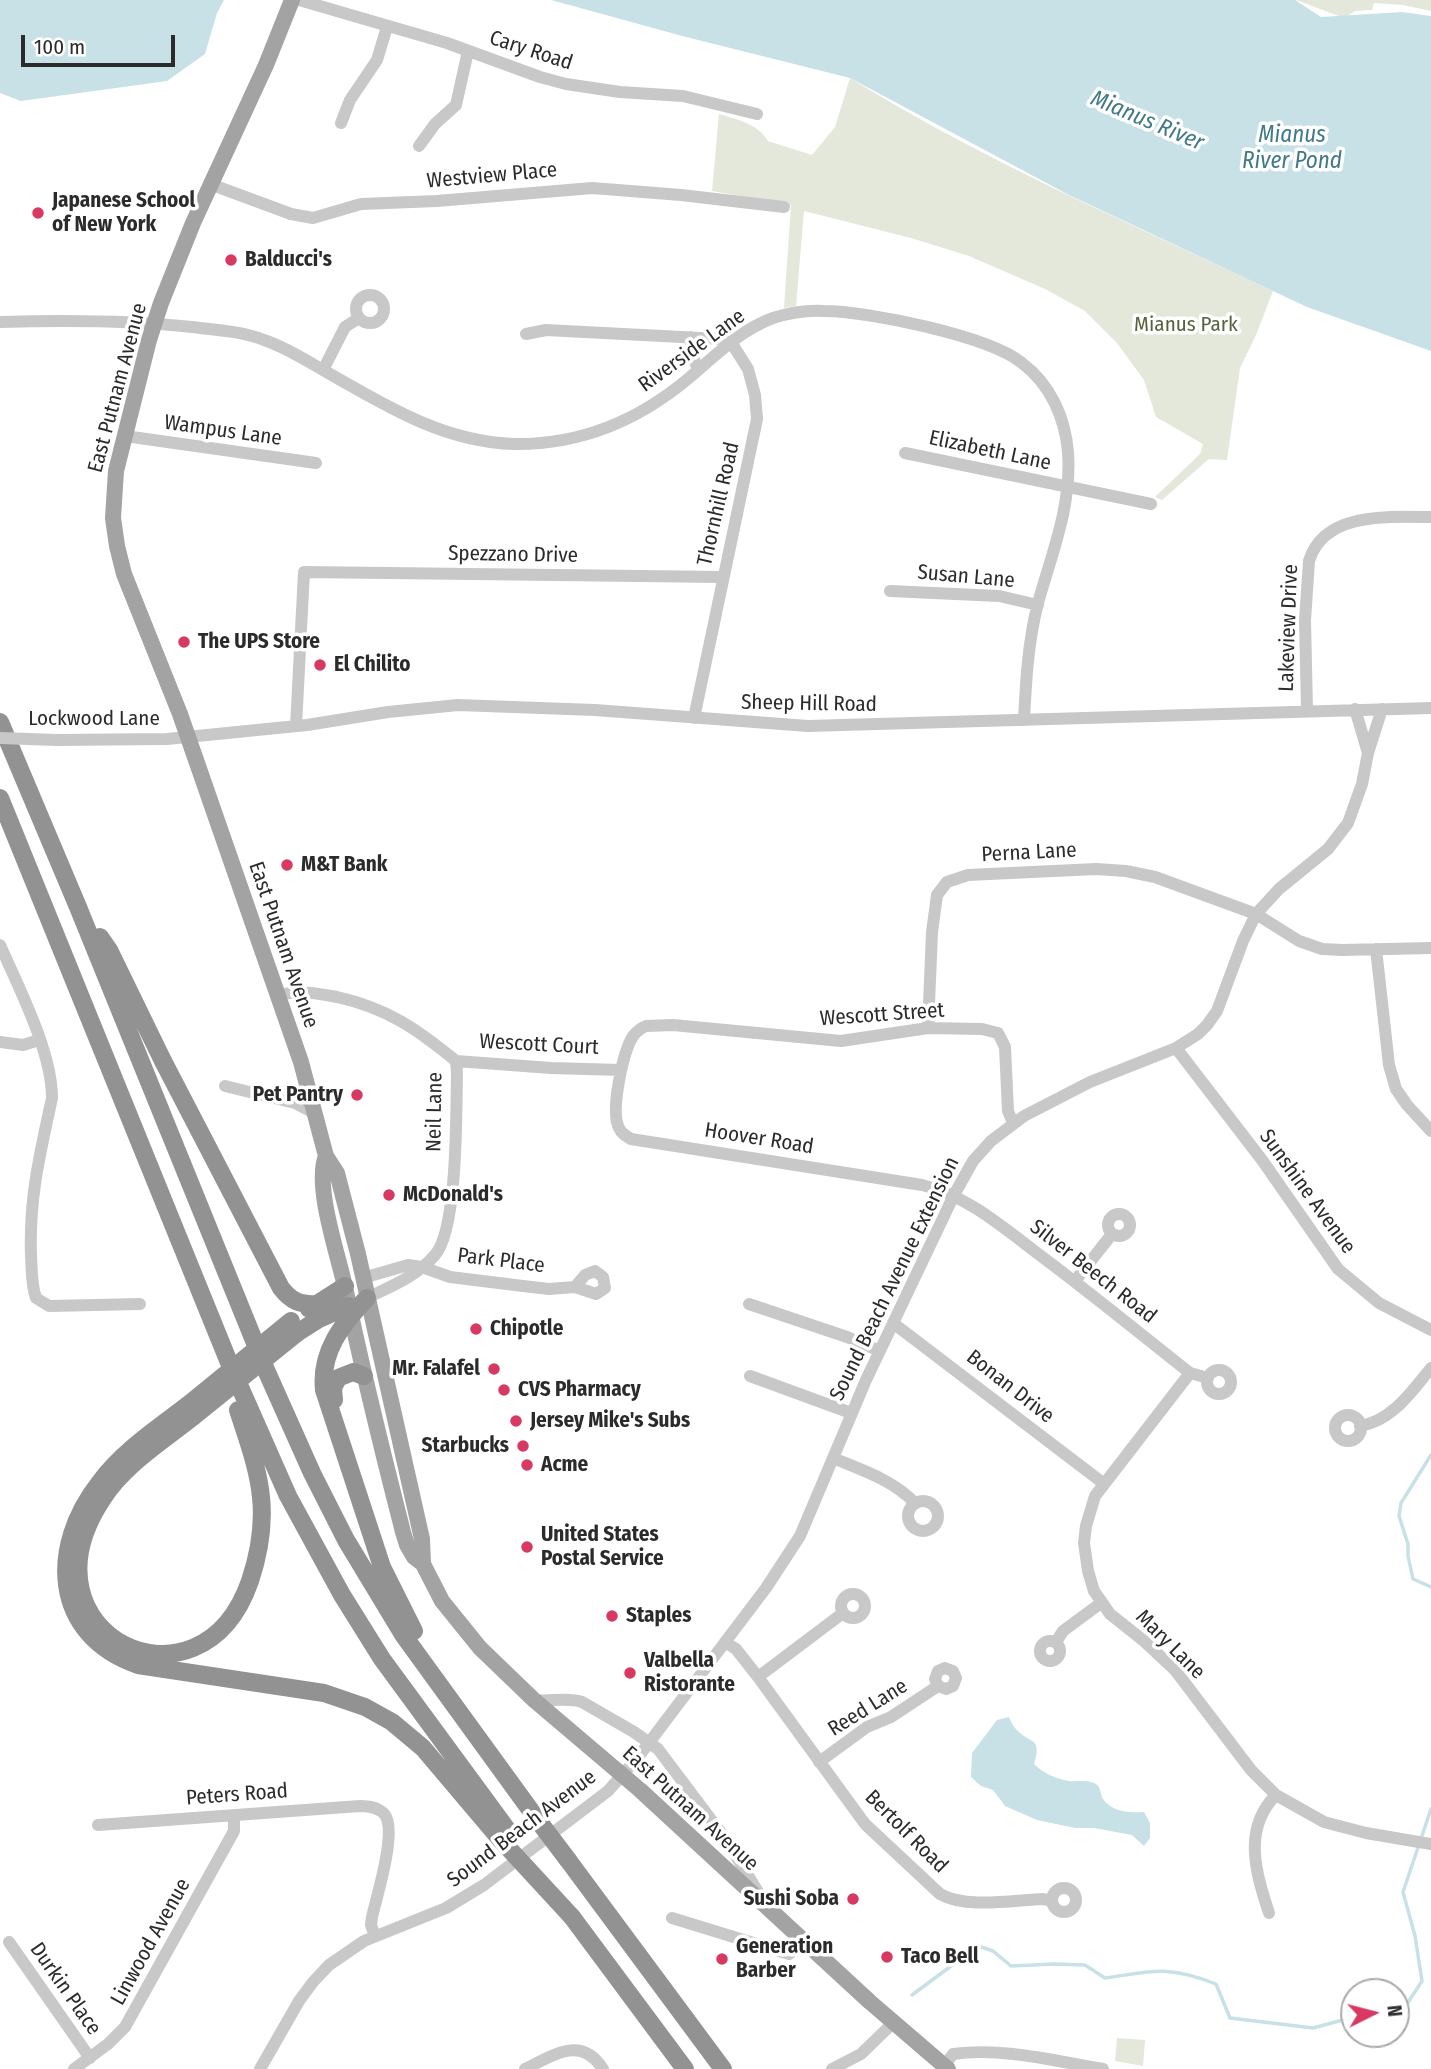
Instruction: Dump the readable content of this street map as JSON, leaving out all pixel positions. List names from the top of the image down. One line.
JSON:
{"streets":{"main road":["East Putnam Avenue","Park Place"],"street":["Cary Road","Westview Place","Riverside Lane","Wampus Lane","Elizabeth Lane","Thornhill Road","Spezzano Drive","Susan Lane","Lakeview Drive","Sheep Hill Road","Lockwood Lane","Perna Lane","Wescott Street","Wescott Court","Neil Lane","Hoover Road","Sunshine Avenue","Silver Beech Road","Sound Beach Avenue Extension","Bonan Drive","Mary Lane","Reed Lane","Peters Road","Sound Beach Avenue","Bertolf Road","Linwood Avenue","Durkin Place"]},"crossings":[["Westview Place","East Putnam Avenue"],["Riverside Lane","East Putnam Avenue"],["Riverside Lane","Elizabeth Lane"],["Riverside Lane","Thornhill Road"],["Riverside Lane","Susan Lane"],["Riverside Lane","Sheep Hill Road"],["East Putnam Avenue","Wampus Lane"],["East Putnam Avenue","Sheep Hill Road"],["East Putnam Avenue","Lockwood Lane"],["East Putnam Avenue","Neil Lane"],["East Putnam Avenue","Park Place"],["East Putnam Avenue","Sound Beach Avenue Extension"],["East Putnam Avenue","Sound Beach Avenue"],["Thornhill Road","Spezzano Drive"],["Thornhill Road","Sheep Hill Road"],["Spezzano Drive","Sheep Hill Road"],["Lakeview Drive","Sheep Hill Road"],["Sheep Hill Road","Lockwood Lane"],["Sheep Hill Road","Sound Beach Avenue Extension"],["Perna Lane","Wescott Street"],["Perna Lane","Sound Beach Avenue Extension"],["Wescott Street","Wescott Court"],["Wescott Street","Hoover Road"],["Wescott Street","Sound Beach Avenue Extension"],["Wescott Court","Neil Lane"],["Wescott Court","Hoover Road"],["Neil Lane","Park Place"],["Hoover Road","Silver Beech Road"],["Hoover Road","Sound Beach Avenue Extension"],["Sunshine Avenue","Sound Beach Avenue Extension"],["Silver Beech Road","Sound Beach Avenue Extension"],["Silver Beech Road","Mary Lane"],["Sound Beach Avenue Extension","Bonan Drive"],["Sound Beach Avenue Extension","Sound Beach Avenue"],["Sound Beach Avenue Extension","Bertolf Road"],["Bonan Drive","Mary Lane"],["Reed Lane","Bertolf Road"],["Peters Road","Sound Beach Avenue"],["Peters Road","Linwood Avenue"],["Linwood Avenue","Durkin Place"]],"water":["Mianus River","Mianus River Pond"],"parks":["Mianus Park"],"places":["Japanese School of New York","Balducci's","The UPS Store","El Chilito","M&T Bank","Pet Pantry","McDonald's","Chipotle","Mr. Falafel","CVS Pharmacy","Jersey Mike's Subs","Starbucks","Acme","United States Postal Service","Staples","Valbella Ristorante","Sushi Soba","Taco Bell","Generation Barber"],"scale_bar":"100 m","north":"right"}
